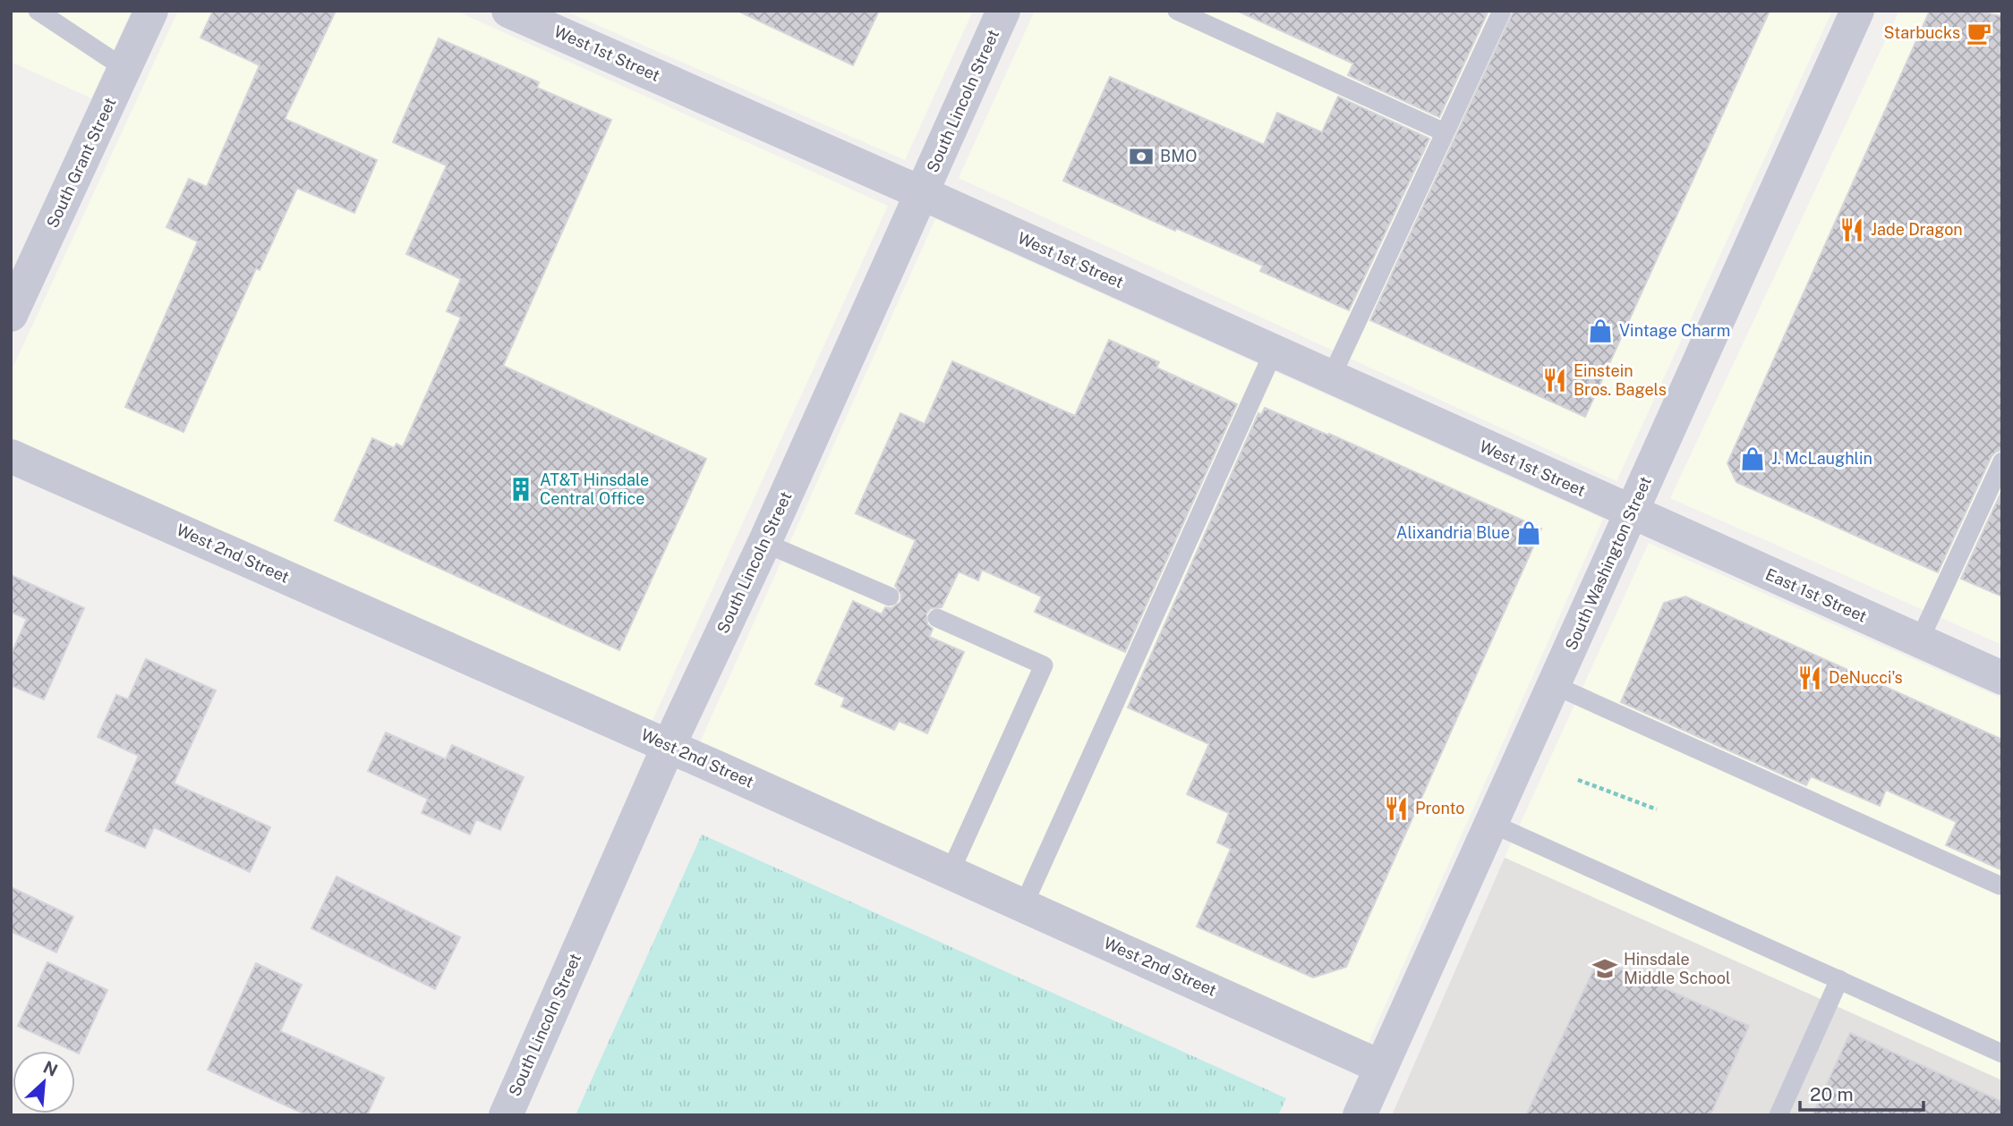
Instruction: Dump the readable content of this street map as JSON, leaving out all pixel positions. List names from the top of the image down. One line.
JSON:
{"streets":{"street":["West 1st Street","South Lincoln Street","South Grant Street","West 2nd Street","South Washington Street","East 1st Street"]},"crossings":[["West 1st Street","South Lincoln Street"],["West 1st Street","South Washington Street"],["West 1st Street","East 1st Street"],["South Lincoln Street","West 2nd Street"],["West 2nd Street","South Washington Street"],["South Washington Street","East 1st Street"]],"places":{"cafe":["Starbucks"],"bank":["BMO"],"restaurant":["Jade Dragon","Einstein Bros. Bagels","DeNucci's","Pronto"],"shop":["Vintage Charm","J. McLaughlin","Alixandria Blue"],"building":["AT&T Hinsdale Central Office"],"school or university":["Hinsdale Middle School"]},"scale_bar":"20 m","north":"top right"}
